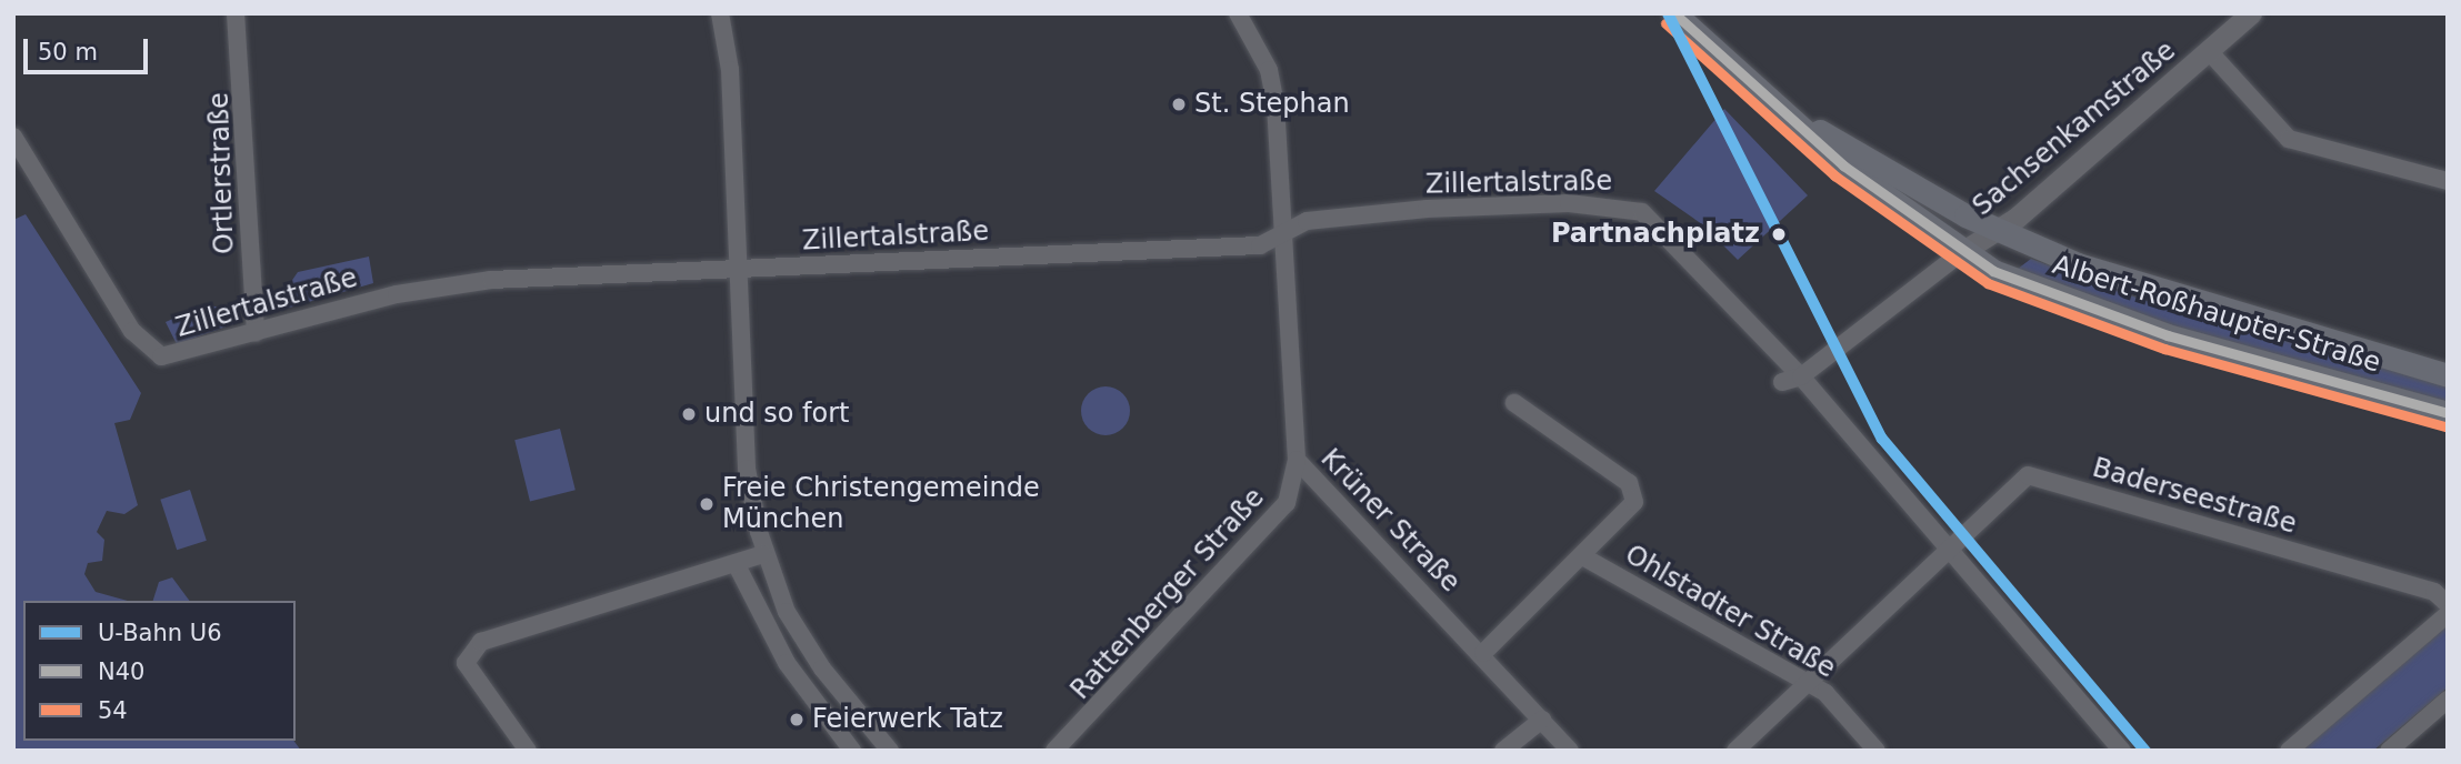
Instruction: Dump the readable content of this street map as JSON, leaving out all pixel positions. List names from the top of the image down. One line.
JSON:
{"streets":{"main road":["Albert-Roßhaupter-Straße"],"street":["Sachsenkamstraße","Ortlerstraße","Zillertalstraße","Baderseestraße","Krüner Straße","Rattenberger Straße","Ohlstadter Straße"]},"crossings":[["Sachsenkamstraße","Albert-Roßhaupter-Straße"],["Ortlerstraße","Zillertalstraße"],["Zillertalstraße","Krüner Straße"],["Krüner Straße","Rattenberger Straße"]],"places":["St. Stephan","Partnachplatz","und so fort","Freie Christengemeinde München","Feierwerk Tatz"],"lines":["metro line U6","transit line N40","transit line 54"],"legend":["U-Bahn U6","N40","54"],"scale_bar":"50 m"}
